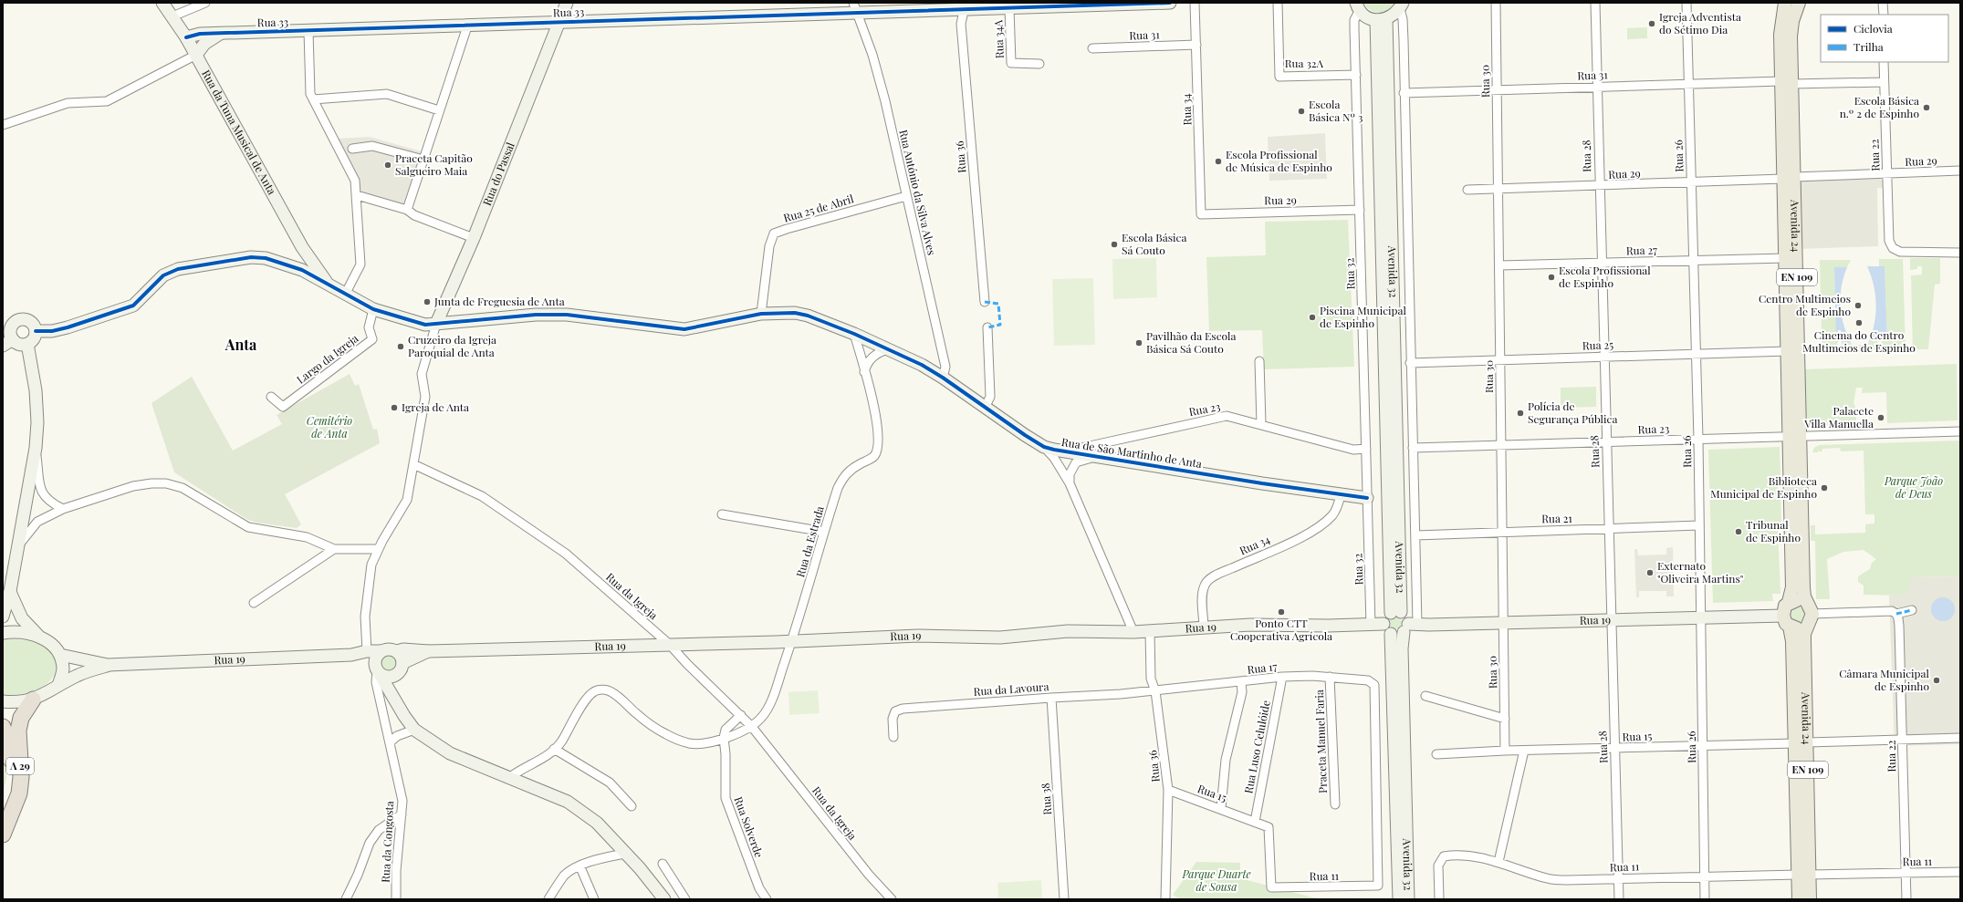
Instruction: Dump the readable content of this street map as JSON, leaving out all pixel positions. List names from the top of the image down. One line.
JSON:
{"streets":{"highway":["A 29"],"main road":["Avenida 24","EN 109"],"street":["Rua 33","Rua 31","Rua 34A","Rua 32A","Rua 30","Rua 34","Rua da Tuna Musical de Anta","Rua 22","Rua 28","Rua 26","Rua 36","Rua 29","Rua do Passal","Rua António da Silva Alves","Rua 25 de Abril","Rua 27","Avenida 32","Rua 32","Rua 25","Largo da Igreja","Rua 23","Rua de São Martinho de Anta","Rua 21","Rua da Estrada","Rua da Igreja","Rua 19","Rua 17","Rua da Lavoura","Rua 15","Praceta Manuel Faria","Rua Luso Celulóide","Rua 38","Rua Solverde","Rua da Congosta","Rua 11"]},"crossings":[["Rua 33","Rua 34A"],["Rua 33","Rua da Tuna Musical de Anta"],["Rua 33","Rua 36"],["Rua 33","Rua do Passal"],["Rua 33","Rua António da Silva Alves"],["Rua 31","Rua 30"],["Rua 31","Rua 34"],["Rua 31","Rua 22"],["Rua 31","Rua 28"],["Rua 31","Rua 26"],["Rua 31","Avenida 24"],["Rua 32A","Rua 32"],["Rua 30","Rua 29"],["Rua 30","Rua 27"],["Rua 30","Rua 25"],["Rua 30","Rua 23"],["Rua 30","Rua 21"],["Rua 30","Rua 19"],["Rua 30","Rua 15"],["Rua 34","Rua 29"],["Rua 34","Rua de São Martinho de Anta"],["Rua 34","Rua 19"],["Rua da Tuna Musical de Anta","Rua de São Martinho de Anta"],["Rua 22","Rua 29"],["Rua 22","Rua 15"],["Rua 22","Rua 11"],["Rua 28","Rua 29"],["Rua 28","Rua 27"],["Rua 28","Rua 25"],["Rua 28","Rua 23"],["Rua 28","Rua 21"],["Rua 28","Rua 19"],["Rua 28","Rua 15"],["Rua 28","Rua 11"],["Rua 26","Rua 29"],["Rua 26","Rua 27"],["Rua 26","Rua 25"],["Rua 26","Rua 23"],["Rua 26","Rua 21"],["Rua 26","Rua 19"],["Rua 26","Rua 15"],["Rua 26","Rua 11"],["Rua 36","Rua 19"],["Rua 36","Rua 17"],["Rua 36","Rua da Lavoura"],["Rua 36","Rua 15"],["Rua 29","Avenida 24"],["Rua 29","Rua 32"],["Rua do Passal","Rua de São Martinho de Anta"],["Rua António da Silva Alves","Rua 25 de Abril"],["Rua António da Silva Alves","Rua de São Martinho de Anta"],["Rua 25 de Abril","Rua de São Martinho de Anta"],["Avenida 24","Rua 27"],["Avenida 24","Rua 25"],["Avenida 24","Rua 23"],["Avenida 24","Rua 19"],["Avenida 24","Rua 15"],["Avenida 24","Rua 11"],["Avenida 32","Rua 19"],["Rua 32","Rua 23"],["Rua 32","Rua de São Martinho de Anta"],["Rua 32","Rua 19"],["Largo da Igreja","Rua de São Martinho de Anta"],["Rua 23","Rua de São Martinho de Anta"],["Rua de São Martinho de Anta","Rua da Estrada"],["Rua da Estrada","Rua da Igreja"],["Rua da Estrada","Rua 19"],["Rua da Igreja","Rua 19"],["Rua 19","A 29"],["Rua 19","Rua da Congosta"],["Rua 17","Rua da Lavoura"],["Rua 17","Praceta Manuel Faria"],["Rua 17","Rua Luso Celulóide"],["Rua 17","Rua 11"],["Rua da Lavoura","Rua 38"],["Rua 15","Rua Luso Celulóide"],["Rua 15","Rua 11"]],"districts":["Anta"],"parks":["Cemitério de Anta","Parque João de Deus","Parque Duarte de Sousa"],"places":["Igreja Adventista do Sétimo Dia","Escola Básica n.º 2 de Espinho","Escola Básica Nº 3","Escola Profissional de Música de Espinho","Praceta Capitão Salgueiro Maia","Escola Básica Sá Couto","Escola Profissional de Espinho","Junta de Freguesia de Anta","Centro Multimeios de Espinho","Piscina Municipal de Espinho","Cinema do Centro Multimeios de Espinho","Pavilhão da Escola Básica Sá Couto","Cruzeiro da Igreja Paroquial de Anta","Igreja de Anta","Polícia de Segurança Pública","Palacete Villa Manuella","Biblioteca Municipal de Espinho","Tribunal de Espinho","Externato \"Oliveira Martins\"","Ponto CTT Cooperativa Agrícola","Câmara Municipal de Espinho"],"legend":["Ciclovia","Trilha"]}
